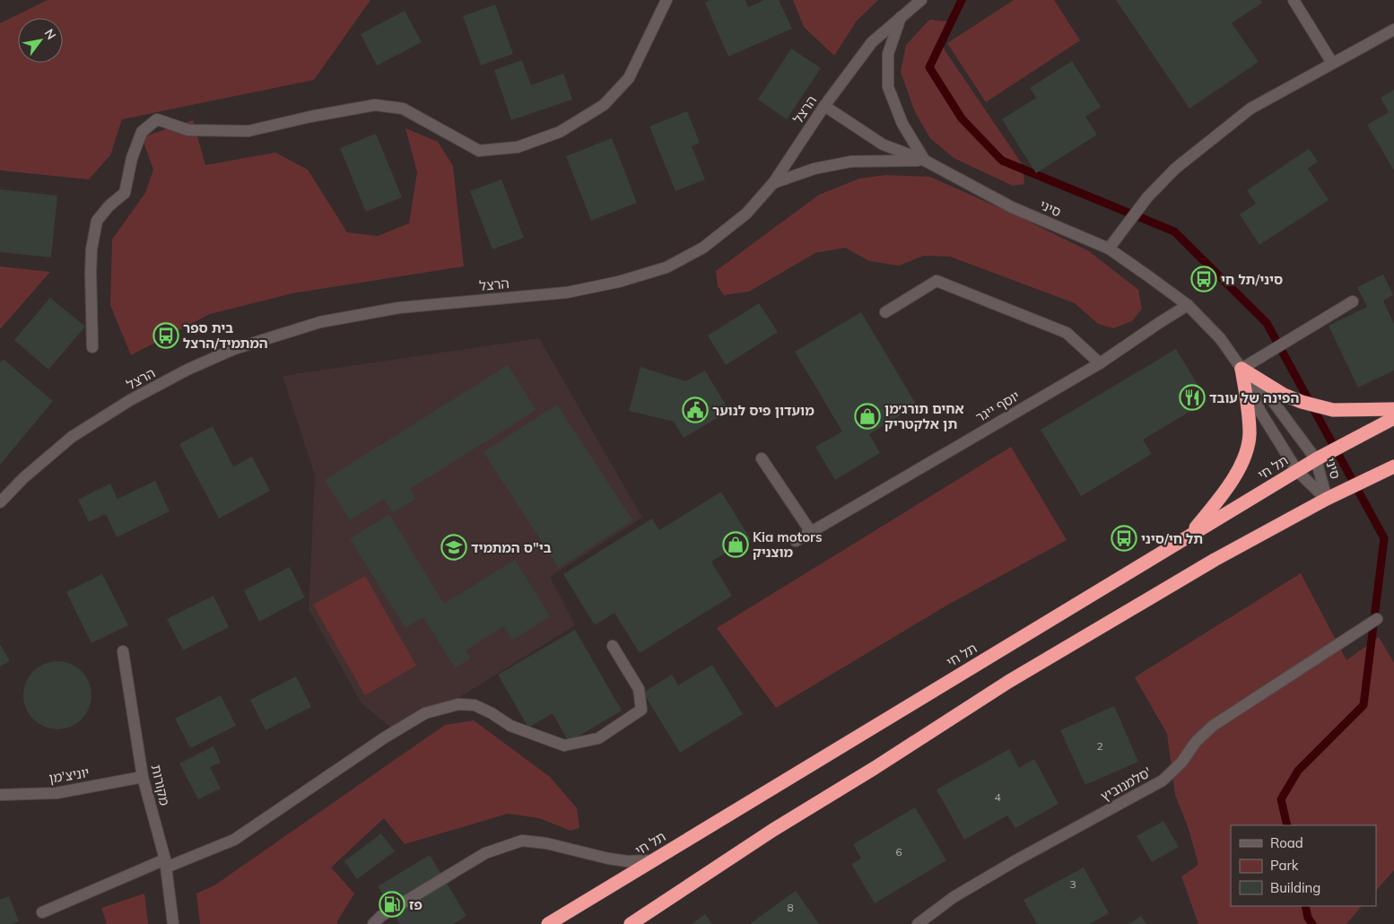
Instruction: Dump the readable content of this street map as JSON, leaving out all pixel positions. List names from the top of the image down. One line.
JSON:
{"streets":{"highway":["תל חי"],"street":["הרצל","סיני","יוסף ייגר","יוניצ'מן","סלמנוביץ'","מקורות"]},"crossings":[["הרצל","סיני"],["סיני","יוסף ייגר"],["סיני","תל חי"],["יוניצ'מן","מקורות"]],"places":{"bus stop":["סיני/תל חי","בית ספר המתמיד/הרצל","תל חי/סיני"],"restaurant":["הפינה של עובד"],"public building":["מועדון פיס לנוער"],"shop":["אחים תורג׳מן תן אלקטריק","Kia motors מוצניק"],"school or university":["בי\"ס המתמיד"],"fuel station":["פז"]},"house_numbers":["2","4","6","3","8"],"legend":["Road","Park","Building"],"north":"top right"}
